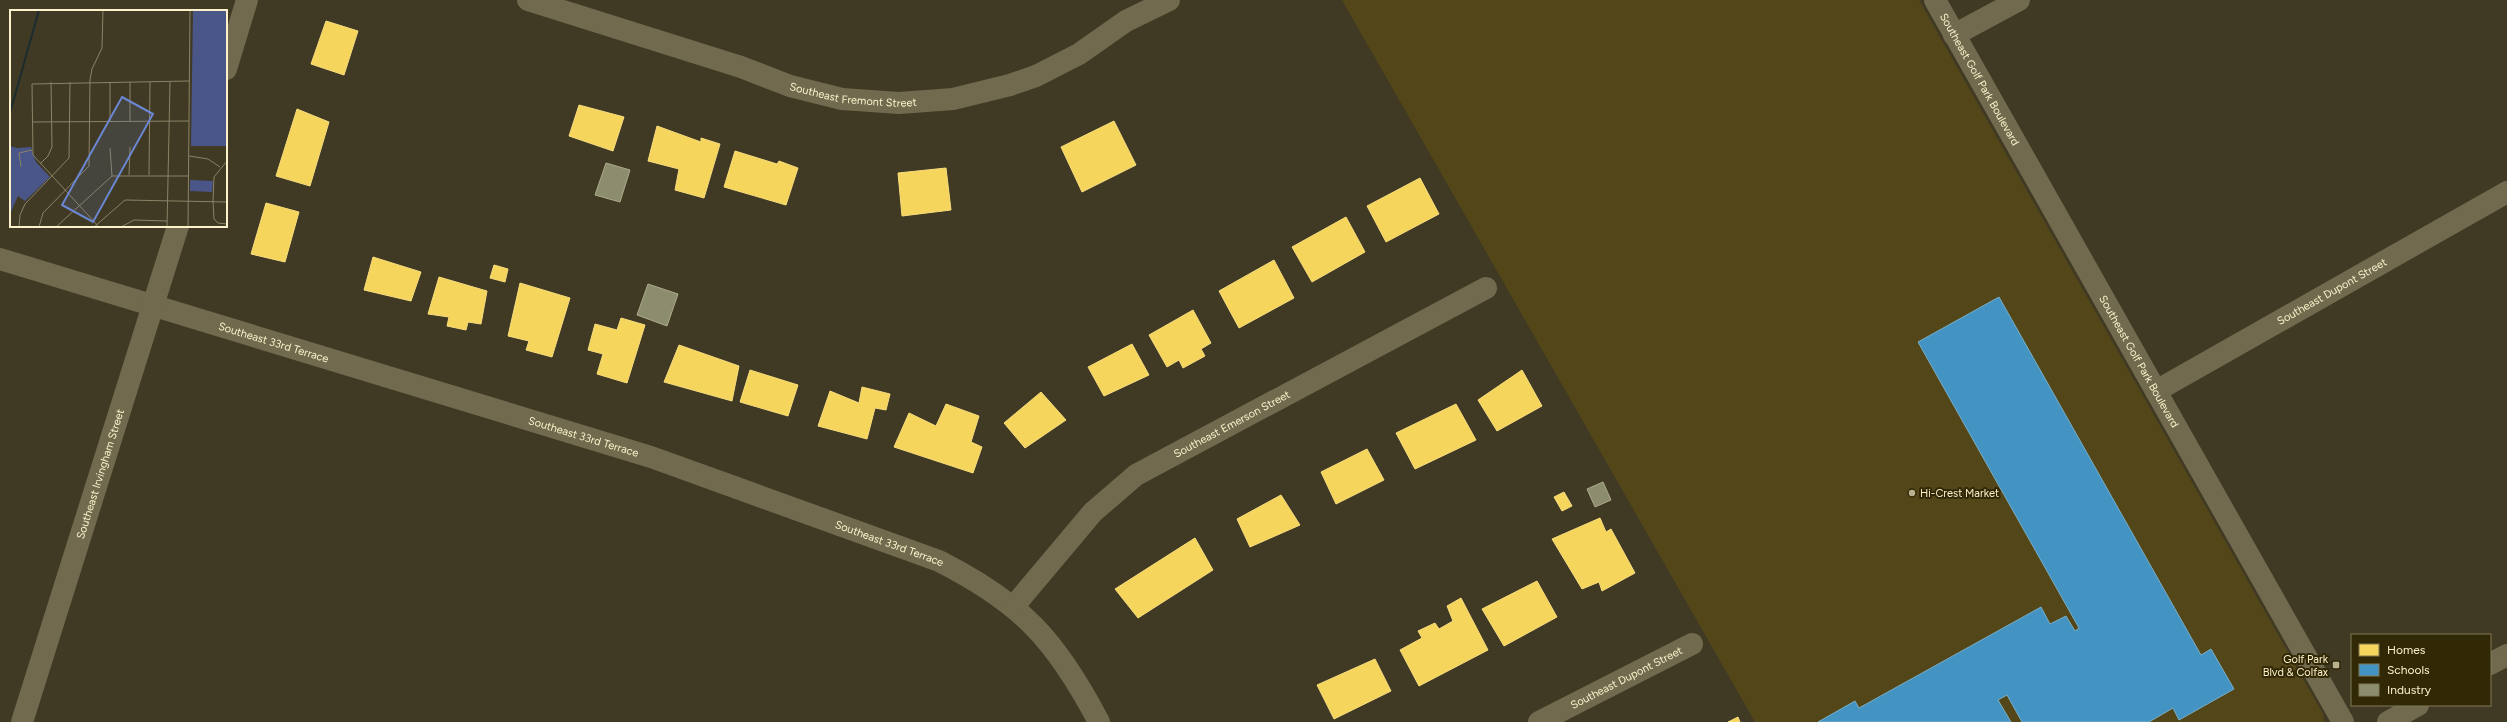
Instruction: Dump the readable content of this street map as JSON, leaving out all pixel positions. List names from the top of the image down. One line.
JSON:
{"streets":{"street":["Southeast Golf Park Boulevard","Southeast Fremont Street","Southeast Dupont Street","Southeast 33rd Terrace","Southeast Emerson Street","Southeast Irvingham Street"]},"crossings":[["Southeast Golf Park Boulevard","Southeast Dupont Street"],["Southeast 33rd Terrace","Southeast Emerson Street"],["Southeast 33rd Terrace","Southeast Irvingham Street"]],"places":{"other":["Hi-Crest Market"],"transit":["Golf Park Blvd & Colfax"]},"legend":["Homes","Schools","Industry"]}
